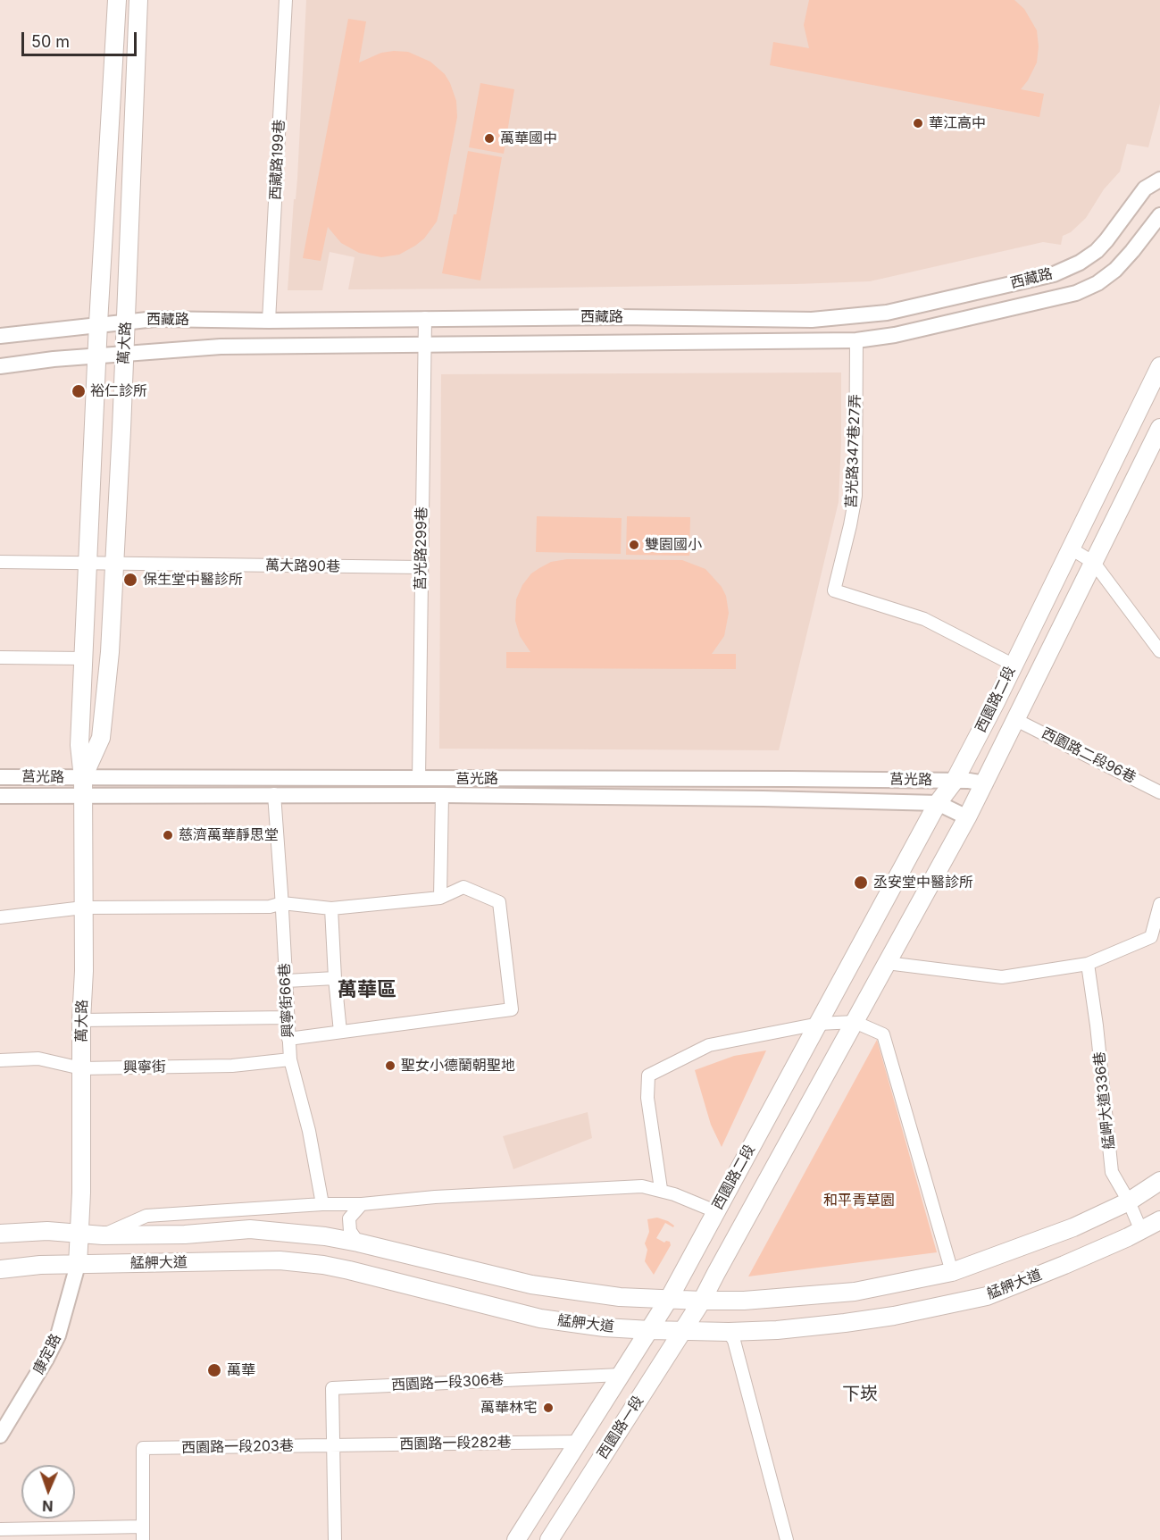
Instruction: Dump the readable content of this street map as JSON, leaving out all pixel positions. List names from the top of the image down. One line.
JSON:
{"streets":{"main road":["萬大路","西園路二段","艋舺大道","西園路一段"],"street":["西藏路199巷","西藏路","莒光路347巷27弄","莒光路299巷","萬大路90巷","西園路二段96巷","莒光路","興寧街66巷","興寧街","艋岬大道336巷","康定路","西園路一段306巷","西園路一段282巷","西園路一段203巷"]},"crossings":[["西藏路199巷","西藏路"],["西藏路","萬大路"],["西藏路","莒光路347巷27弄"],["西藏路","莒光路299巷"],["萬大路","萬大路90巷"],["萬大路","莒光路"],["萬大路","興寧街"],["萬大路","艋舺大道"],["萬大路","康定路"],["莒光路347巷27弄","西園路二段"],["莒光路299巷","萬大路90巷"],["莒光路299巷","莒光路"],["西園路二段","西園路二段96巷"],["西園路二段","莒光路"],["西園路二段","艋舺大道"],["西園路二段","西園路一段"],["莒光路","興寧街66巷"],["興寧街66巷","興寧街"],["艋岬大道336巷","艋舺大道"],["艋舺大道","康定路"],["艋舺大道","西園路一段"],["西園路一段306巷","西園路一段"],["西園路一段306巷","西園路一段282巷"],["西園路一段306巷","西園路一段203巷"],["西園路一段","西園路一段282巷"],["西園路一段282巷","西園路一段203巷"]],"districts":["萬華區","下崁"],"parks":["和平青草園"],"places":["華江高中","萬華國中","裕仁診所","雙園國小","保生堂中醫診所","慈濟萬華靜思堂","丞安堂中醫診所","聖女小德蘭朝聖地","萬華","萬華林宅"],"scale_bar":"50 m","north":"bottom"}
